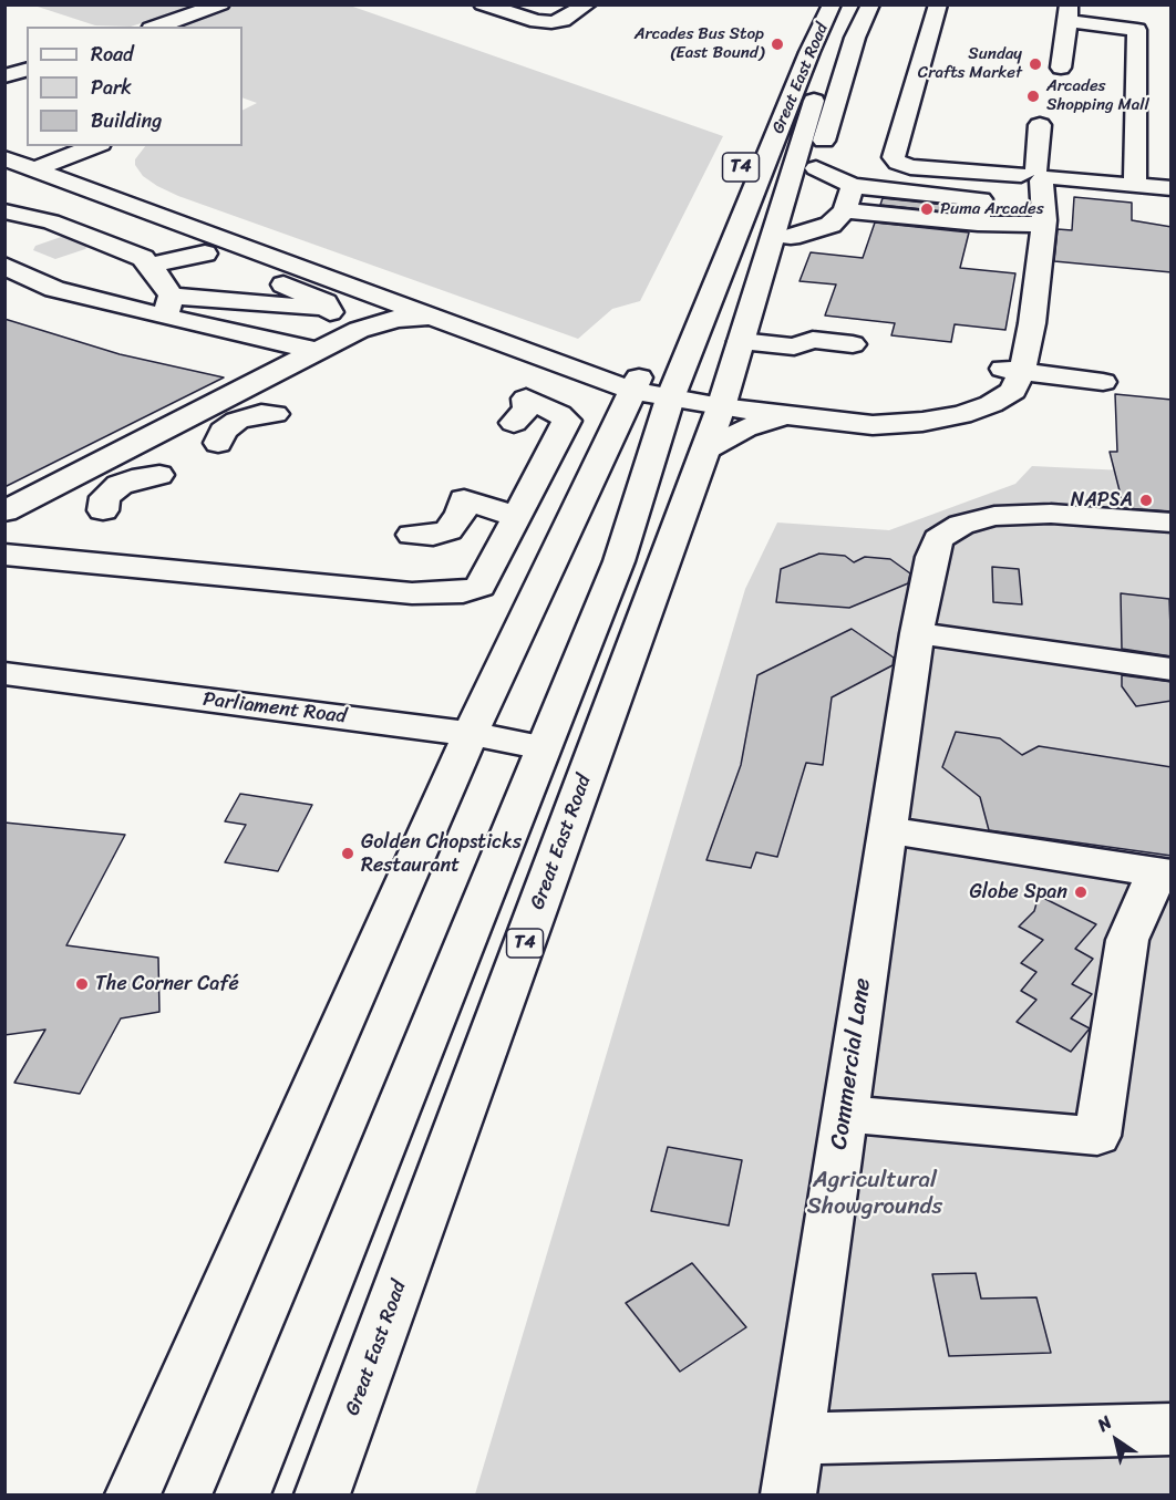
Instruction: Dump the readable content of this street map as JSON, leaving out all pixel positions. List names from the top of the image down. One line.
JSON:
{"streets":{"main road":["Great East Road","T4","Parliament Road","Commercial Lane"]},"crossings":[["Great East Road","Parliament Road"]],"parks":["Agricultural Showgrounds"],"places":["Arcades Bus Stop (East Bound)","Sunday Crafts Market","Arcades Shopping Mall","Puma Arcades","NAPSA","Golden Chopsticks Restaurant","Globe Span","The Corner Café"],"legend":["Road","Park","Building"],"north":"top left"}
